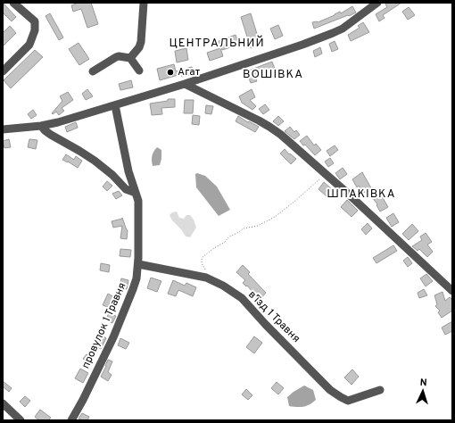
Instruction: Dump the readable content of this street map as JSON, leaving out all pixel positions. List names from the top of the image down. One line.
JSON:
{"streets":{"street":["в’їзд 1 Травня","провулок 1 Травня"]},"crossings":[["в’їзд 1 Травня","провулок 1 Травня"]],"districts":["ЦЕНТРАЛЬНИЙ","ВОШІВКА","ШПАКІВКА"],"places":["Агат"],"north":"top"}
